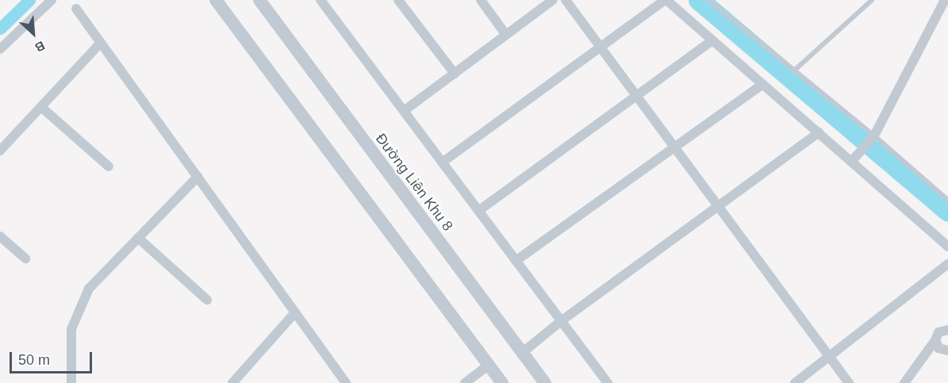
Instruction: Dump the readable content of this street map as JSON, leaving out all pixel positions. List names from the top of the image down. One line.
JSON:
{"streets":{"street":["Đường Liên Khu 8"]},"scale_bar":"50 m","north":"bottom right"}
